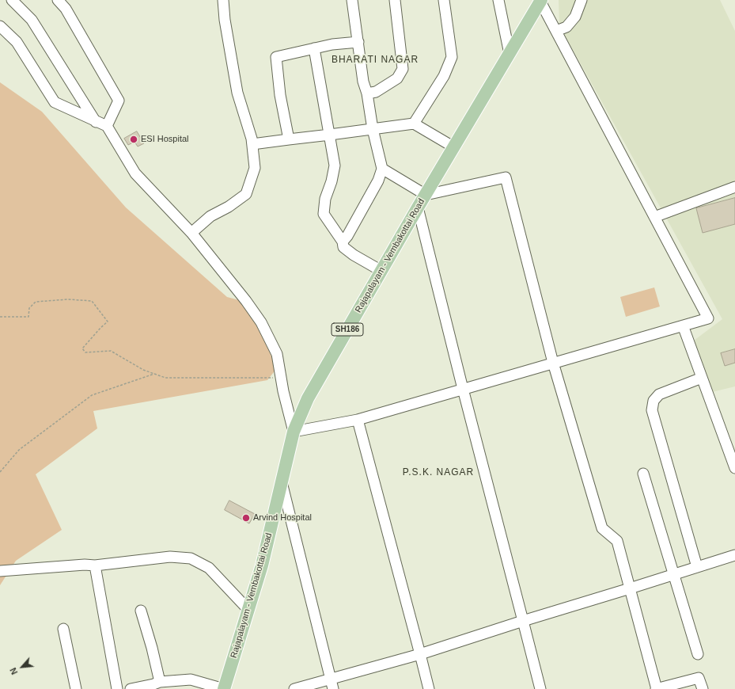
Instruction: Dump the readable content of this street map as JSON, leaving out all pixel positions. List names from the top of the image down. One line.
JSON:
{"streets":{"main road":["Rajapalayam - Vembakottai Road","SH186"]},"districts":["BHARATI NAGAR","P.S.K. NAGAR"],"places":["ESI Hospital","Arvind Hospital"],"north":"bottom left"}
